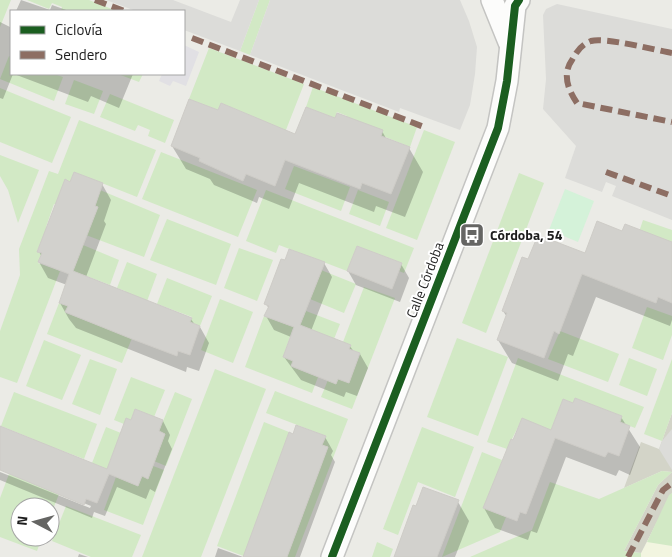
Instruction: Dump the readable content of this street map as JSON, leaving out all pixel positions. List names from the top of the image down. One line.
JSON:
{"streets":{"street":["Calle Córdoba"]},"places":{"bus stop":["Córdoba, 54"]},"legend":["Ciclovía","Sendero"],"north":"left"}
